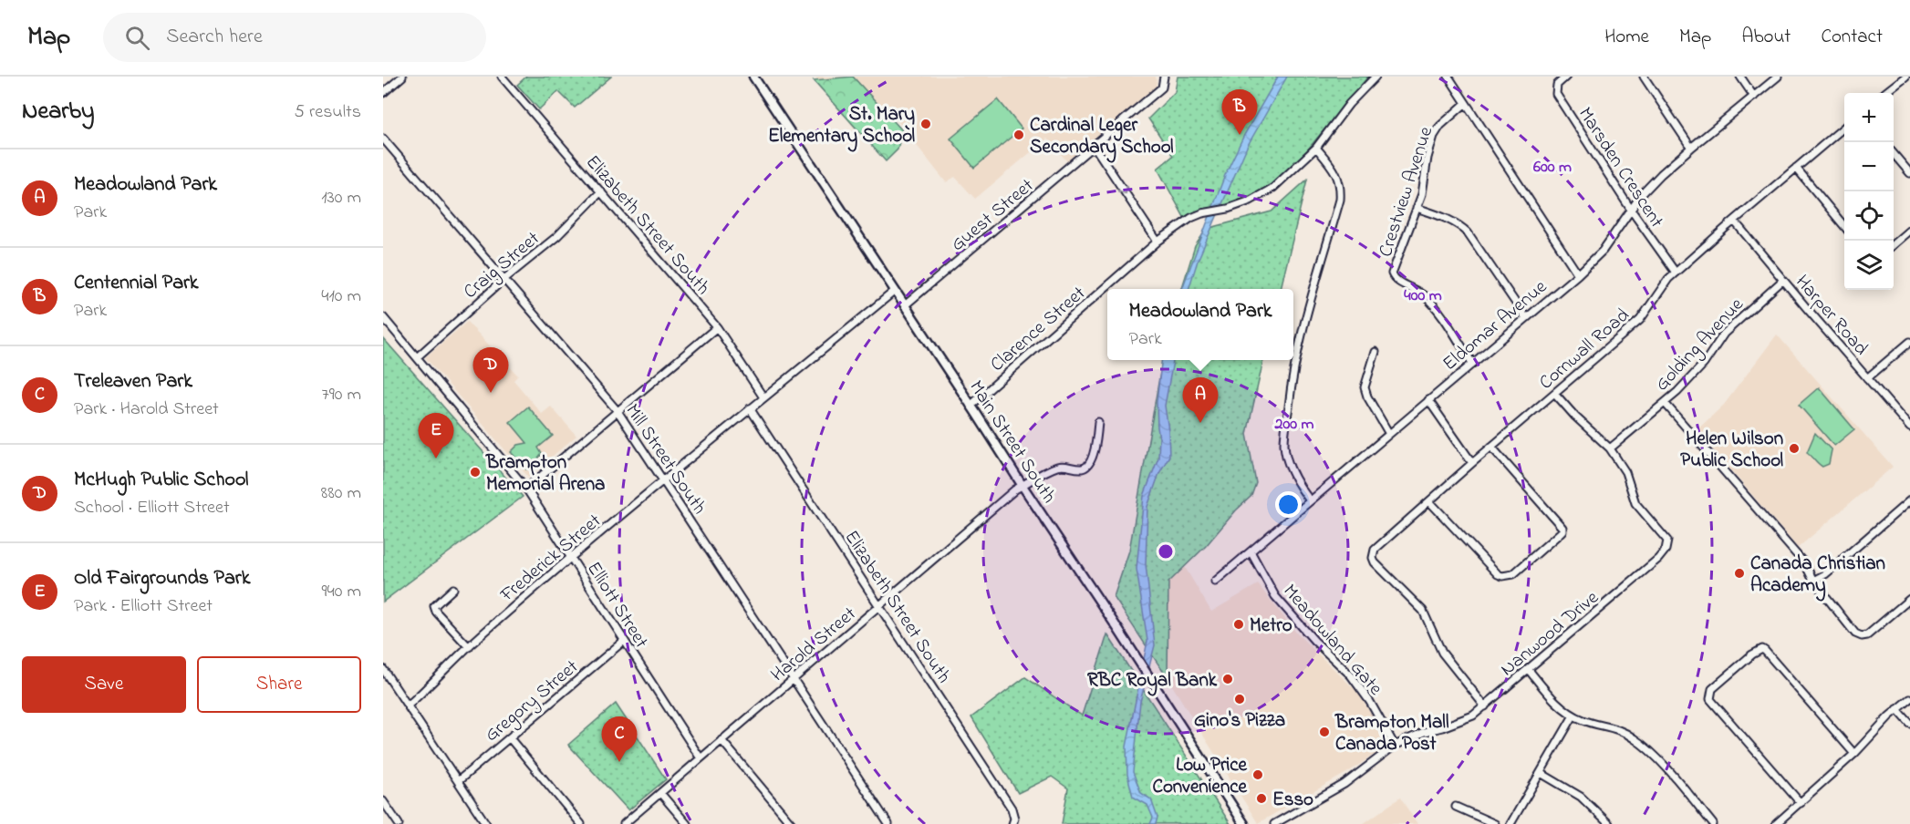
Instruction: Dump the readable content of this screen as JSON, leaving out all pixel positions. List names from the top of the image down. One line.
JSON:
{"streets":{"main road":["Main Street South"],"street":["Marsden Crescent","Crestview Avenue","Guest Street","Elizabeth Street South","Craig Street","Harper Road","Eldomar Avenue","Clarence Street","Golding Avenue","Cornwall Road","Mill Street South","Frederick Street","Elliott Street","Nanwood Drive","Meadowland Gate","Harold Street","Gregory Street"]},"crossings":[["Marsden Crescent","Eldomar Avenue"],["Marsden Crescent","Cornwall Road"],["Crestview Avenue","Eldomar Avenue"],["Guest Street","Main Street South"],["Elizabeth Street South","Craig Street"],["Elizabeth Street South","Frederick Street"],["Elizabeth Street South","Harold Street"],["Craig Street","Mill Street South"],["Craig Street","Elliott Street"],["Harper Road","Golding Avenue"],["Harper Road","Cornwall Road"],["Eldomar Avenue","Meadowland Gate"],["Clarence Street","Main Street South"],["Golding Avenue","Nanwood Drive"],["Cornwall Road","Nanwood Drive"],["Main Street South","Frederick Street"],["Main Street South","Harold Street"],["Mill Street South","Frederick Street"],["Mill Street South","Harold Street"],["Frederick Street","Elliott Street"],["Elliott Street","Harold Street"],["Elliott Street","Gregory Street"],["Nanwood Drive","Meadowland Gate"]],"places":["St. Mary Elementary School","Cardinal Leger Secondary School","Helen Wilson Public School","Brampton Memorial Arena","Canada Christian Academy","Metro","RBC Royal Bank","Gino's Pizza","Brampton Mall Canada P0st","Low Price Convenience","Esso"],"page":{"header":"Map","search":"Search here","nav":["Home","Map","About","Contact"],"heading":["Nearby","5 results"],"pins":["B","D","A","E","C"],"map_buttons":["+","−"],"list":[{"mark":"A","name":"Meadowland Park","note":"Park","value":"130 m"},{"mark":"B","name":"Centennial Park","note":"Park","value":"410 m"},{"mark":"C","name":"Treleaven Park","note":"Park · Harold Street","value":"790 m"},{"mark":"D","name":"McHugh Public School","note":"School · Elliott Street","value":"880 m"},{"mark":"E","name":"Old Fairgrounds Park","note":"Park · Elliott Street","value":"940 m"}],"popup":["Meadowland Park","Park"],"buttons":["Save","Share"]},"rings":["600 m","400 m","200 m"]}
